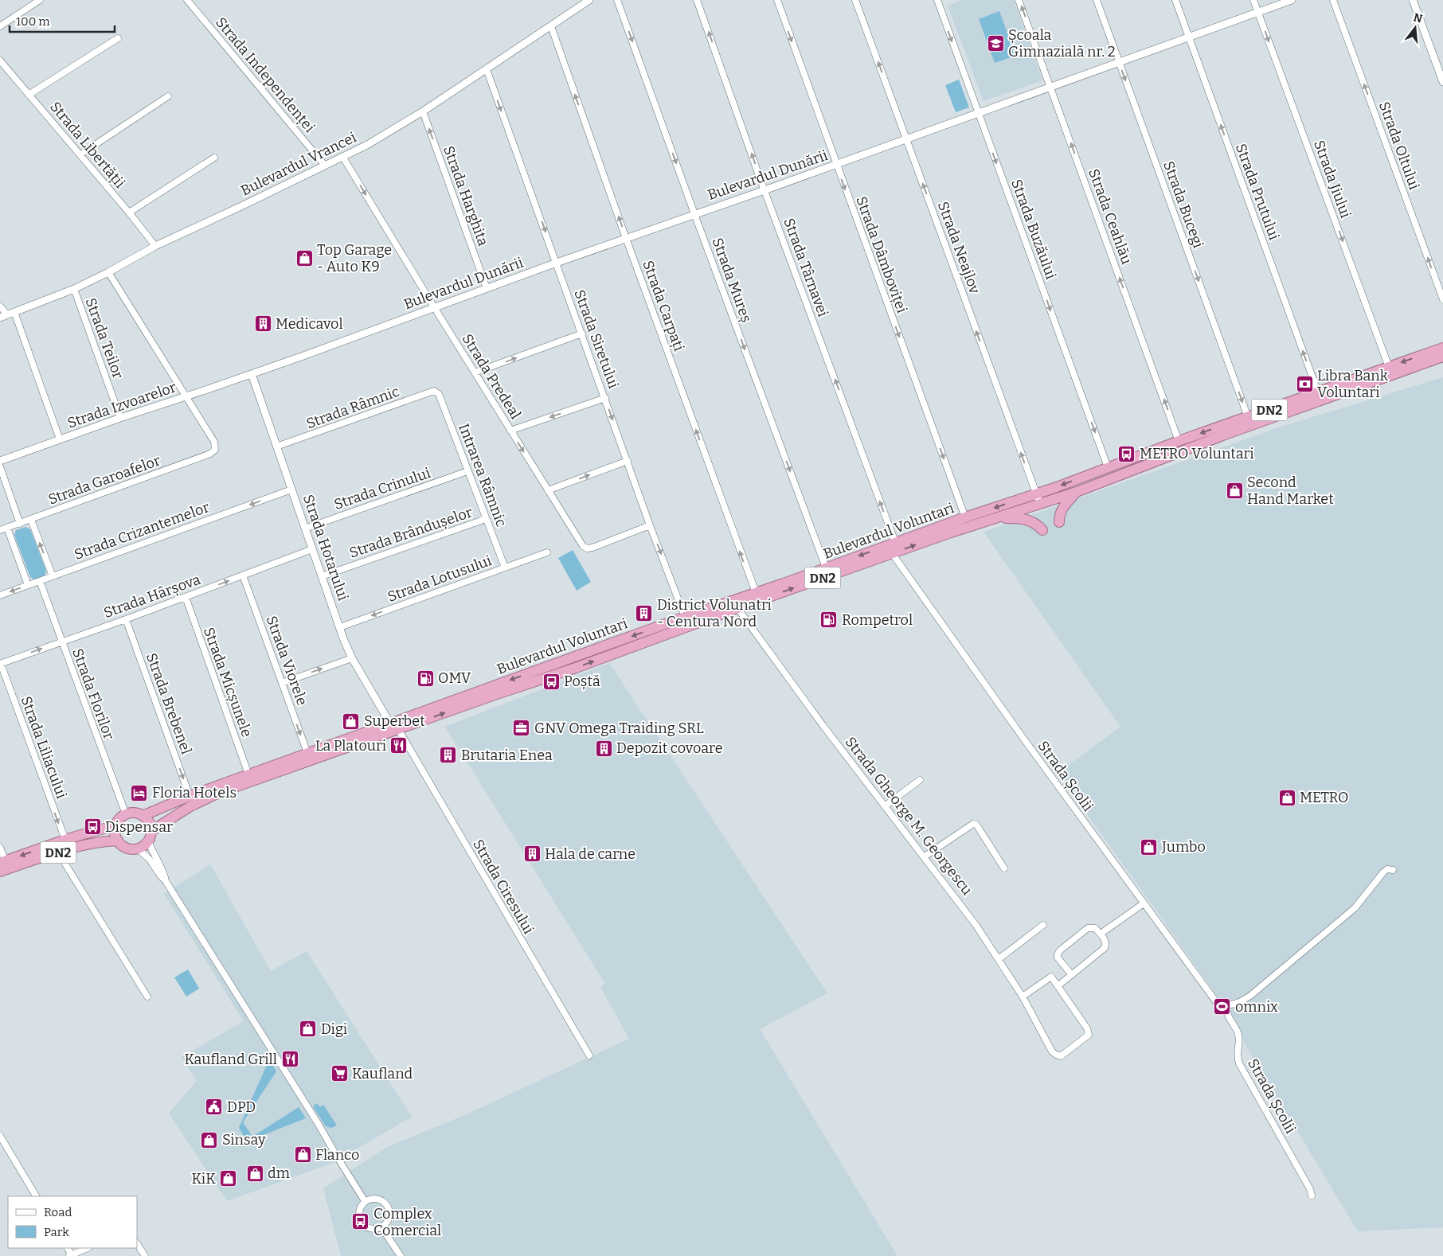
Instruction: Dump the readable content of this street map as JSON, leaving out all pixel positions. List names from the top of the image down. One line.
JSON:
{"streets":{"highway":["DN2","Bulevardul Voluntari"],"street":["Strada Independenței","Strada Libertății","Strada Oltului","Bulevardul Vrancei","Bulevardul Dunării","Strada Jiului","Strada Prutului","Strada Harghita","Strada Bucegi","Strada Ceahlău","Strada Buzăului","Strada Neajlov","Strada Dâmboviței","Strada Târnavei","Strada Mureș","Strada Carpați","Strada Teilor","Strada Siretului","Strada Predeal","Strada Izvoarelor","Strada Râmnic","Intrarea Râmnic","Strada Garoafelor","Strada Crinului","Strada Crizantemelor","Strada Brândușelor","Strada Hotarului","Strada Lotusului","Strada Hârșova","Strada Viorele","Strada Micșunele","Strada Florilor","Strada Brebenel","Strada Liliacului","Strada Școlii","Strada Gheorge M. Georgescu","Strada Ciresului"]},"crossings":[["Strada Independenței","Bulevardul Vrancei"],["Strada Libertății","Bulevardul Vrancei"],["Bulevardul Vrancei","Strada Harghita"],["Bulevardul Vrancei","Strada Carpați"],["Bulevardul Vrancei","Strada Teilor"],["Bulevardul Vrancei","Strada Siretului"],["Bulevardul Vrancei","Strada Predeal"],["Bulevardul Dunării","Strada Jiului"],["Bulevardul Dunării","Strada Prutului"],["Bulevardul Dunării","Strada Harghita"],["Bulevardul Dunării","Strada Bucegi"],["Bulevardul Dunării","Strada Ceahlău"],["Bulevardul Dunării","Strada Buzăului"],["Bulevardul Dunării","Strada Neajlov"],["Bulevardul Dunării","Strada Dâmboviței"],["Bulevardul Dunării","Strada Târnavei"],["Bulevardul Dunării","Strada Mureș"],["Bulevardul Dunării","Strada Carpați"],["Bulevardul Dunării","Strada Siretului"],["Bulevardul Dunării","Strada Predeal"],["Bulevardul Dunării","Strada Izvoarelor"],["Bulevardul Dunării","Strada Hotarului"],["Strada Jiului","Bulevardul Voluntari"],["Strada Prutului","Bulevardul Voluntari"],["Strada Bucegi","Bulevardul Voluntari"],["Strada Ceahlău","Bulevardul Voluntari"],["Strada Buzăului","Bulevardul Voluntari"],["Strada Neajlov","Bulevardul Voluntari"],["Strada Dâmboviței","Bulevardul Voluntari"],["Strada Târnavei","Bulevardul Voluntari"],["Strada Mureș","Bulevardul Voluntari"],["Strada Carpați","Bulevardul Voluntari"],["Strada Teilor","Strada Izvoarelor"],["Strada Siretului","Strada Predeal"],["Strada Siretului","Bulevardul Voluntari"],["Strada Izvoarelor","Strada Garoafelor"],["Strada Izvoarelor","Strada Hotarului"],["Strada Râmnic","Intrarea Râmnic"],["Strada Râmnic","Strada Hotarului"],["DN2","Bulevardul Voluntari"],["DN2","Strada Florilor"],["DN2","Strada Liliacului"],["Intrarea Râmnic","Strada Crinului"],["Intrarea Râmnic","Strada Brândușelor"],["Intrarea Râmnic","Strada Lotusului"],["Strada Crinului","Strada Hotarului"],["Strada Crizantemelor","Strada Hotarului"],["Strada Crizantemelor","Strada Florilor"],["Bulevardul Voluntari","Strada Hotarului"],["Bulevardul Voluntari","Strada Viorele"],["Bulevardul Voluntari","Strada Micșunele"],["Bulevardul Voluntari","Strada Florilor"],["Bulevardul Voluntari","Strada Brebenel"],["Bulevardul Voluntari","Strada Școlii"],["Bulevardul Voluntari","Strada Gheorge M. Georgescu"],["Bulevardul Voluntari","Strada Ciresului"],["Strada Brândușelor","Strada Hotarului"],["Strada Hotarului","Strada Lotusului"],["Strada Hotarului","Strada Hârșova"],["Strada Hotarului","Strada Ciresului"],["Strada Hârșova","Strada Viorele"],["Strada Hârșova","Strada Micșunele"],["Strada Hârșova","Strada Florilor"],["Strada Hârșova","Strada Brebenel"],["Strada Hârșova","Strada Liliacului"]],"one_way":["Strada Oltului","Strada Jiului","Strada Prutului","Strada Harghita","Strada Bucegi","Strada Ceahlău","Strada Buzăului","Strada Neajlov","Strada Dâmboviței","Strada Târnavei","Strada Mureș","Strada Carpați","Strada Siretului","Strada Predeal","Strada Crizantemelor","Strada Lotusului","Strada Hârșova","Strada Viorele","Strada Brebenel","Strada Liliacului"],"places":{"school or university":["Școala Gimnazială nr. 2"],"shop":["Top Garage - Auto K9","Second Hand Market","Superbet","METRO","Jumbo","Digi","Sinsay","Flanco","dm","KiK"],"building":["Medicavol","District Volunatri - Centura Nord","Depozit covoare","Brutaria Enea","Hala de carne"],"bank":["Libra Bank Voluntari"],"bus stop":["METRO Voluntari","Poștă","Dispensar","Complex Comercial"],"fuel station":["Rompetrol","OMV"],"office":["GNV Omega Traiding SRL"],"restaurant":["La Platouri","Kaufland Grill"],"hotel":["Floria Hotels"],"sports":["omnix"],"supermarket":["Kaufland"],"public building":["DPD"]},"legend":["Road","Park"],"scale_bar":"100 m","north":"top"}
